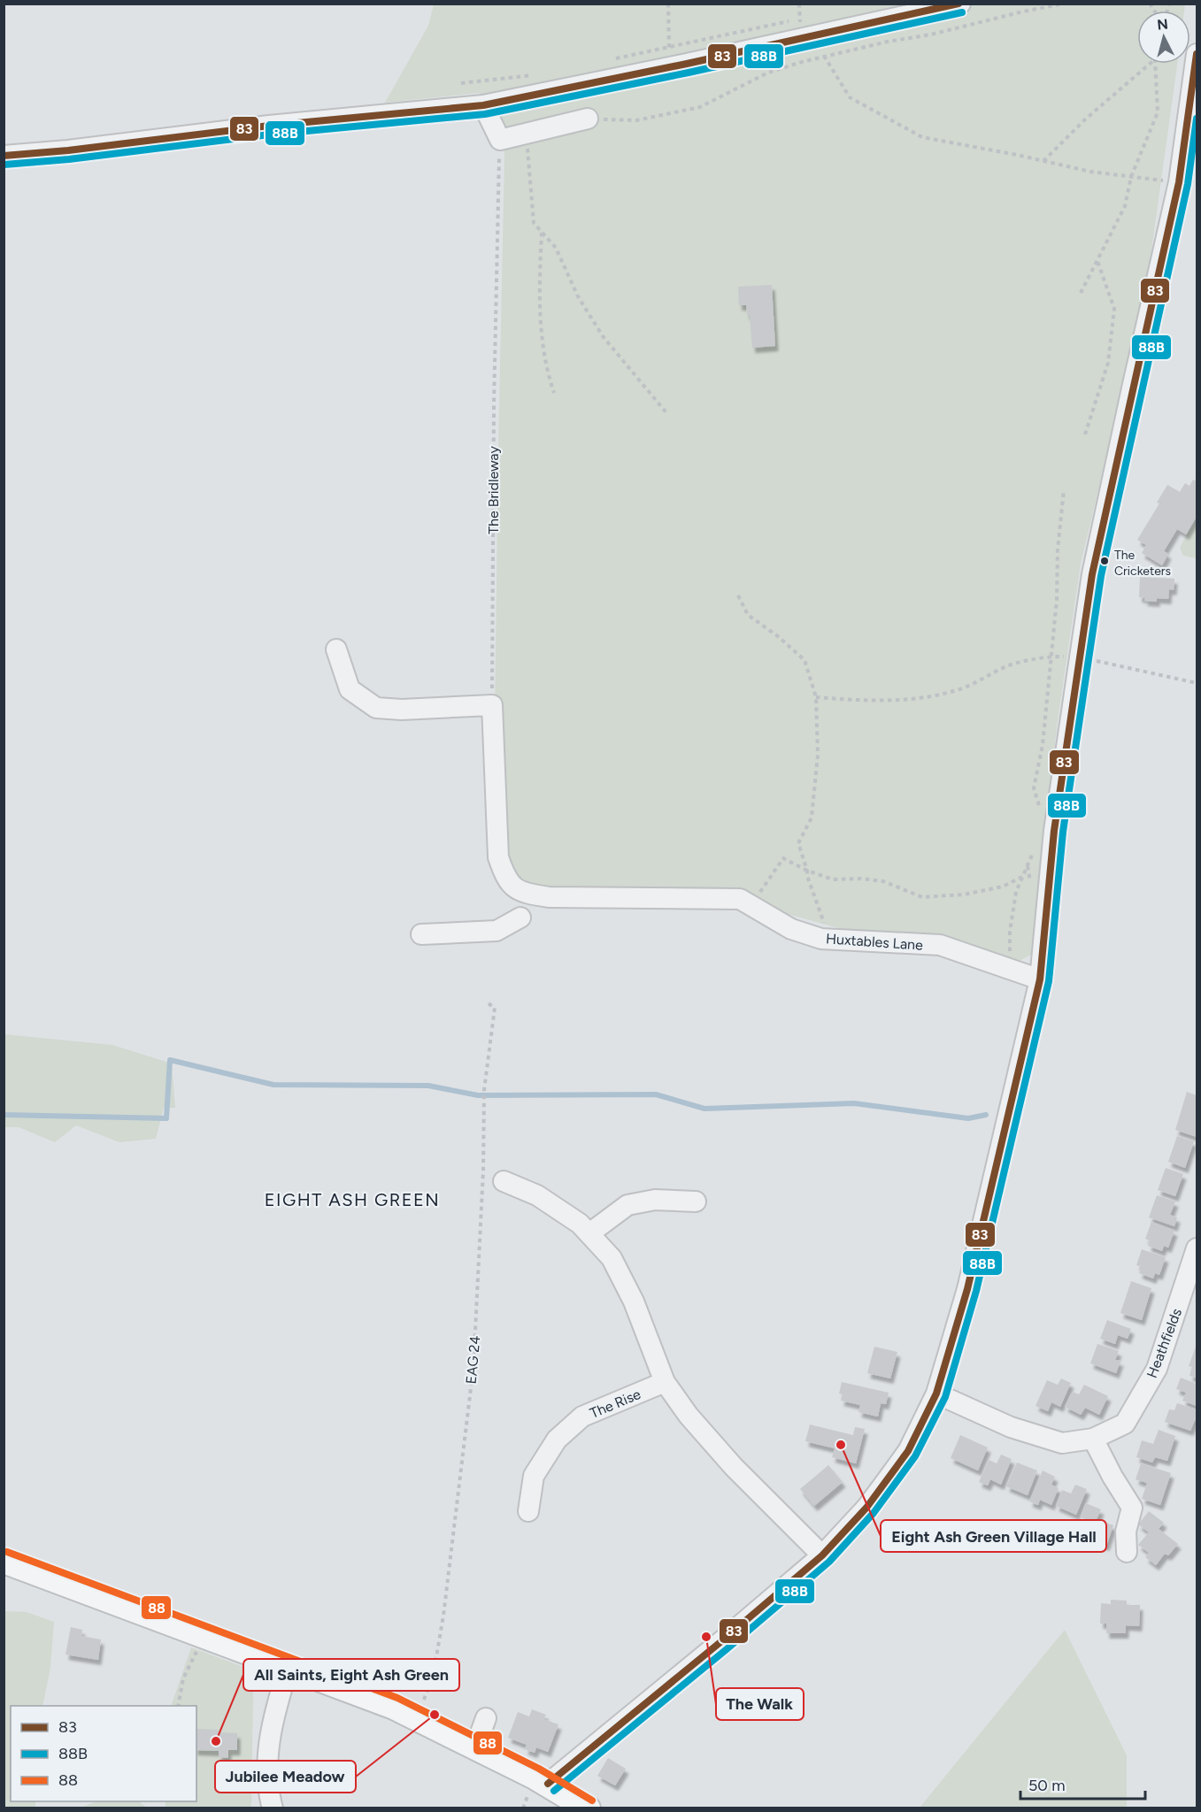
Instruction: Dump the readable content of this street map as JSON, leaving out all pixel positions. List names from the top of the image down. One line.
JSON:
{"streets":{"street":["Huxtables Lane","Heathfields","The Rise"],"path":["The Bridleway","EAG 24"]},"districts":["EIGHT ASH GREEN"],"places":["The Cricketers","Eight Ash Green Village Hall","The Walk","Jubilee Meadow","All Saints, Eight Ash Green"],"lines":["transit line 83","transit line 88B","transit line 88"],"legend":["83","88B","88"],"scale_bar":"50 m","north":"top"}
